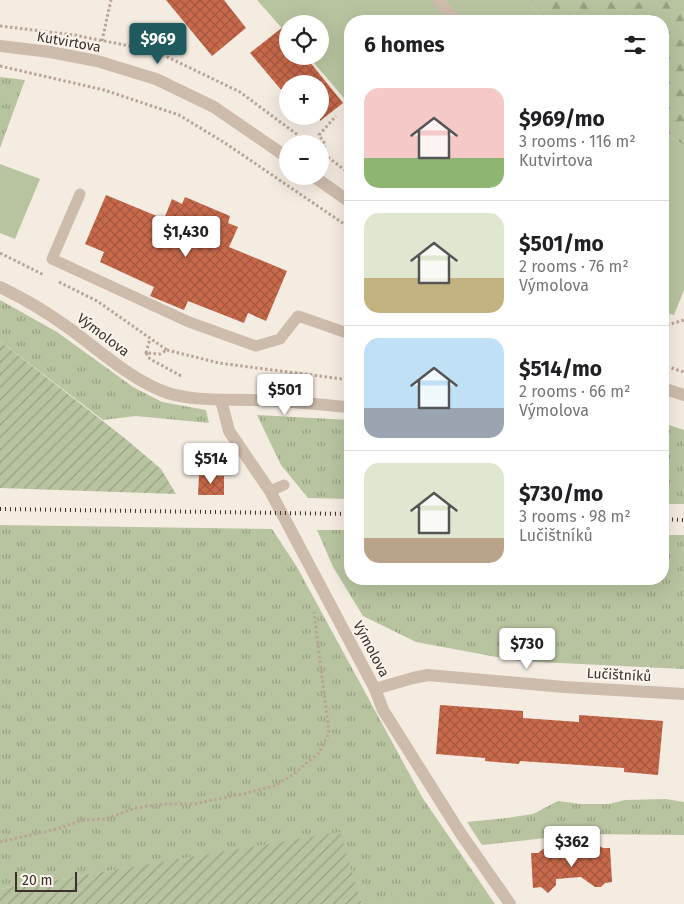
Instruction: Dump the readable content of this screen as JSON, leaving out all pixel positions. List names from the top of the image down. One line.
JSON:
{"streets":{"street":["Kutvirtova","Výmolova","Lučištníků"]},"crossings":[["Výmolova","Lučištníků"]],"scale_bar":"20 m","page":{"map_buttons":["+","−"],"heading":"6 homes","price":["$969","$1,430","$501","$514","$730","$362"],"list":[{"name":"$969/mo","note":"3 rooms · 116 m² · Kutvirtova"},{"name":"$501/mo","note":"2 rooms · 76 m² · Výmolova"},{"name":"$514/mo","note":"2 rooms · 66 m² · Výmolova"},{"name":"$730/mo","note":"3 rooms · 98 m² · Lučištníků"}],"scale":"20 m"}}
